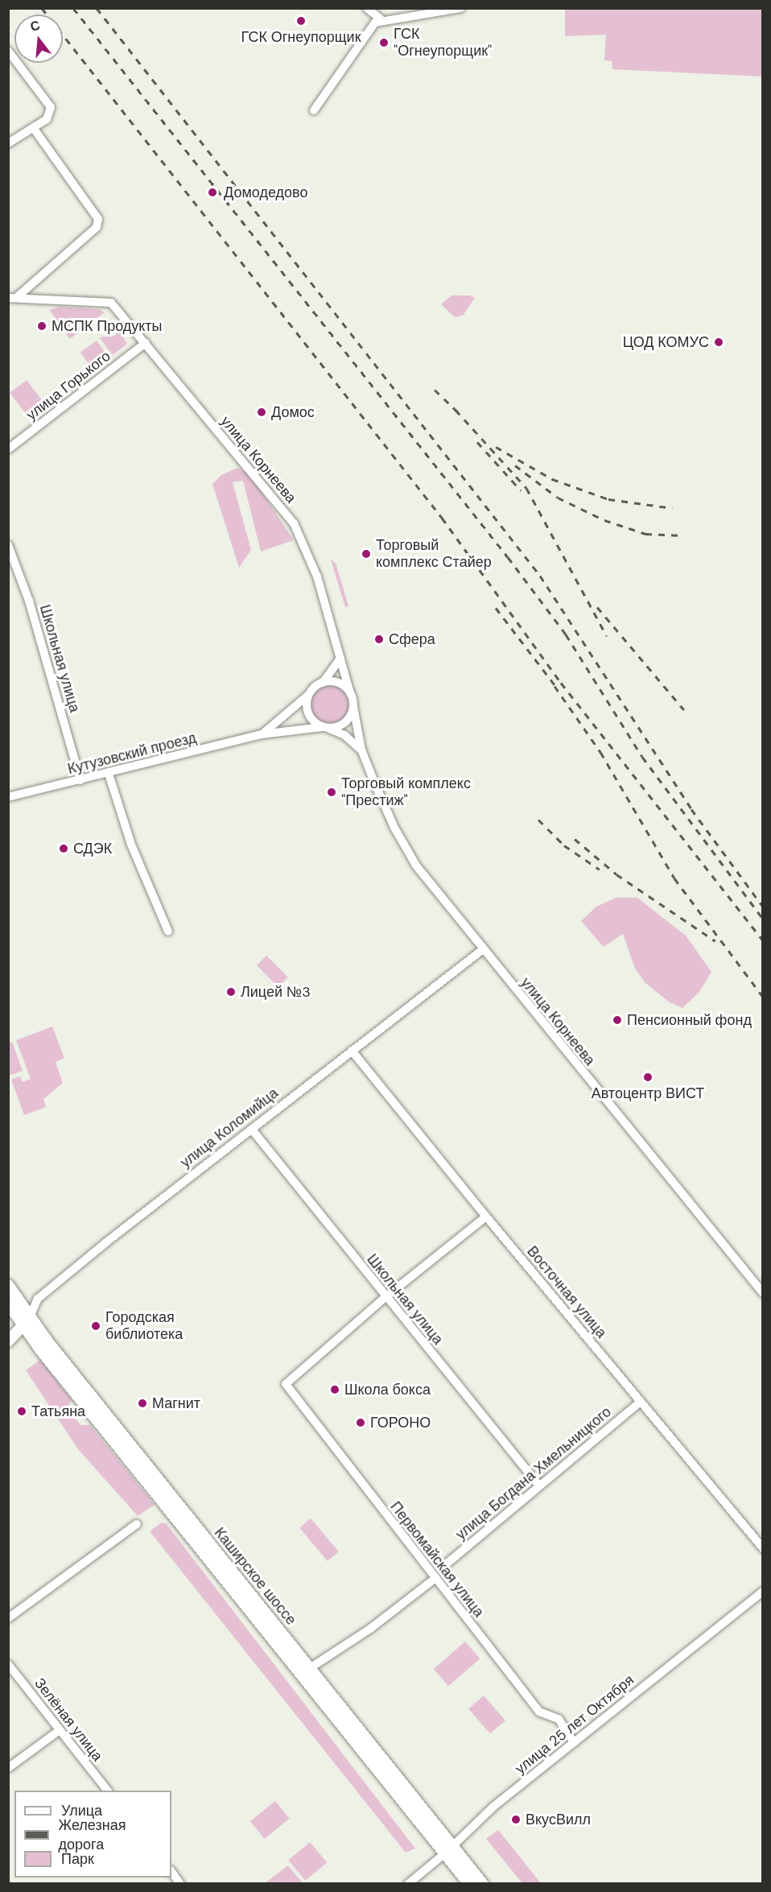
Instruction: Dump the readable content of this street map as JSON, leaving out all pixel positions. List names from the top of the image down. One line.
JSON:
{"streets":{"main road":["улица Коломийца","Каширское шоссе"],"street":["улица Горького","улица Корнеева","Школьная улица","Кутузовский проезд","Восточная улица","улица Богдана Хмельницкого","Первомайская улица","Зелёная улица","улица 25 лет Октября"]},"crossings":[["улица Горького","улица Корнеева"],["улица Корнеева","Кутузовский проезд"],["улица Корнеева","улица Коломийца"],["Школьная улица","Кутузовский проезд"],["Школьная улица","улица Коломийца"],["Школьная улица","улица Богдана Хмельницкого"],["Школьная улица","Первомайская улица"],["улица Коломийца","Восточная улица"],["улица Коломийца","Каширское шоссе"],["Восточная улица","улица Богдана Хмельницкого"],["Первомайская улица","улица 25 лет Октября"],["Каширское шоссе","улица 25 лет Октября"]],"places":["ГСК Огнеупорщик","ГСК \"Огнеупорщик\"","Домодедово","МСПК Продукты","ЦОД КОМУС","Домос","Торговый комплекс Стайер","Сфера","Торговый комплекс \"Престиж\"","СДЭК","Лицей №3","Пенсионный фонд","Автоцентр ВИСТ","Городская библиотека","Школа бокса","Магнит","Татьяна","ГОРОНО","ВкусВилл"],"legend":["Улица","Железная дорога","Парк"],"north":"top"}
